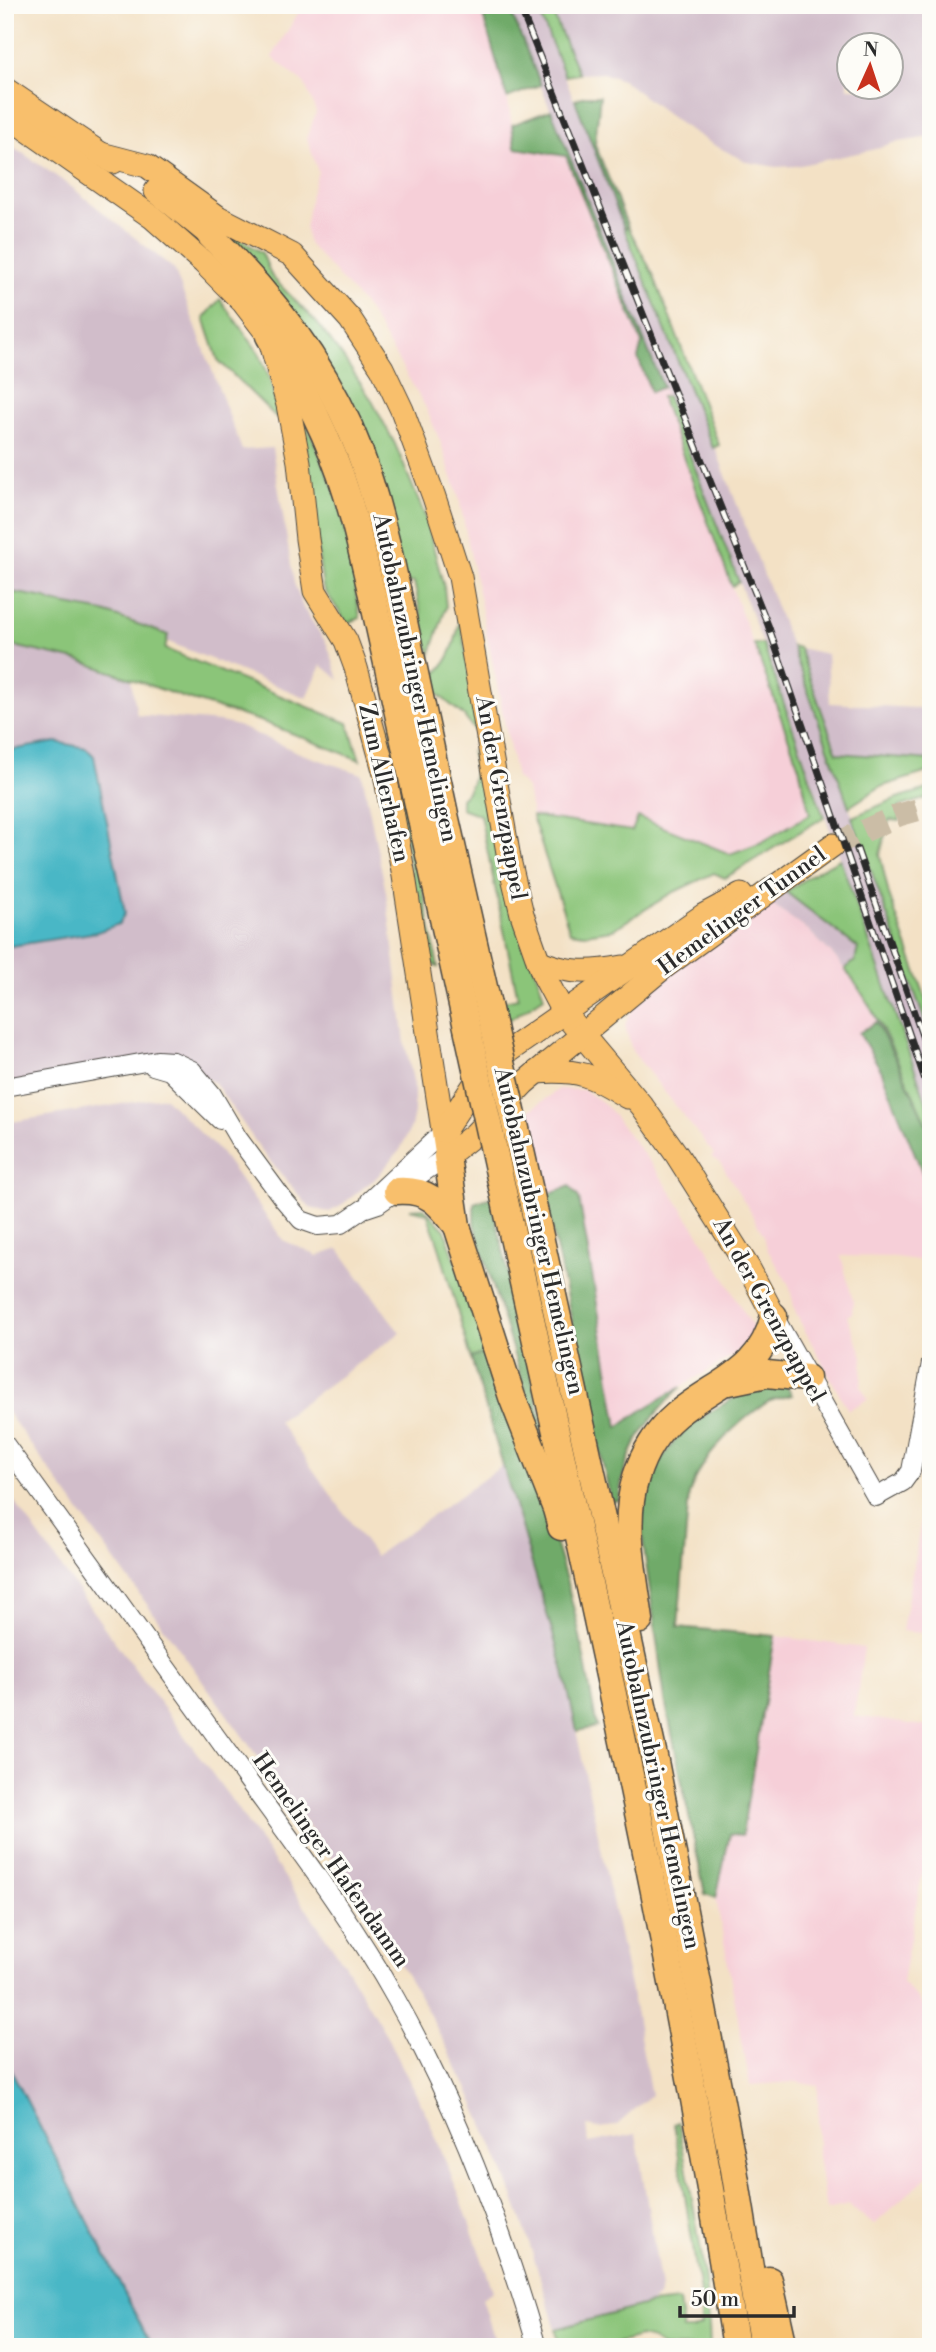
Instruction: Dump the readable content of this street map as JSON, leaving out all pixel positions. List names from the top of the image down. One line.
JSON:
{"streets":{"highway":["Autobahnzubringer Hemelingen"],"main road":["Zum Allerhafen","An der Grenzpappel","Hemelinger Tunnel"],"street":["Hemelinger Hafendamm"]},"crossings":[["Autobahnzubringer Hemelingen","Zum Allerhafen"],["Autobahnzubringer Hemelingen","An der Grenzpappel"],["Zum Allerhafen","Hemelinger Tunnel"],["An der Grenzpappel","Hemelinger Tunnel"]],"scale_bar":"50 m","north":"top"}
